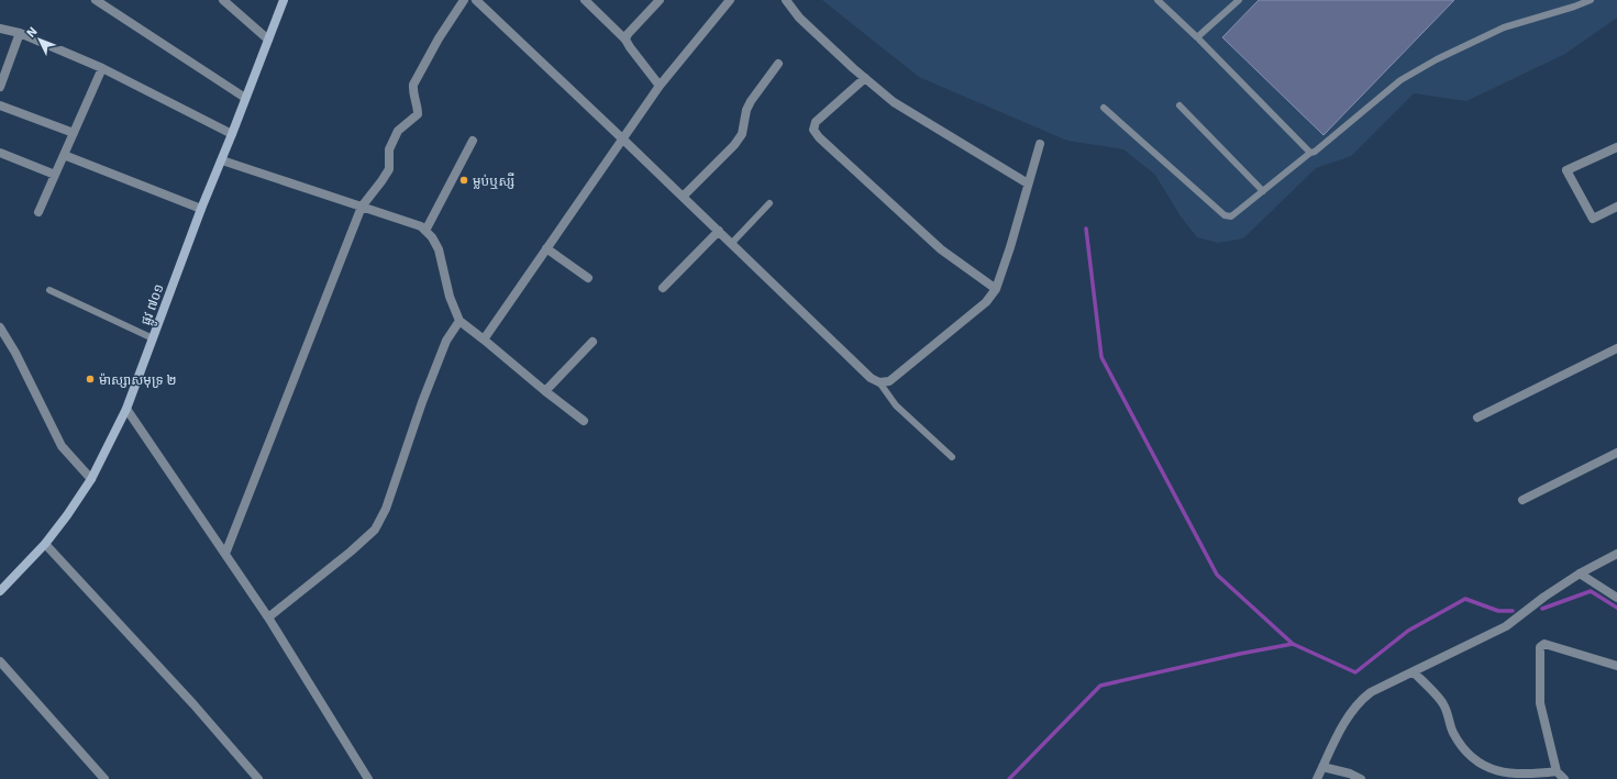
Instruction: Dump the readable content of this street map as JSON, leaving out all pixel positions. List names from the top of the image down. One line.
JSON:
{"streets":{"main road":["ផ្លូវ ៧០១"]},"places":["ម្លប់ឬស្សី","ម៉ាស្សាសមុទ្រ ២"],"north":"top left"}
